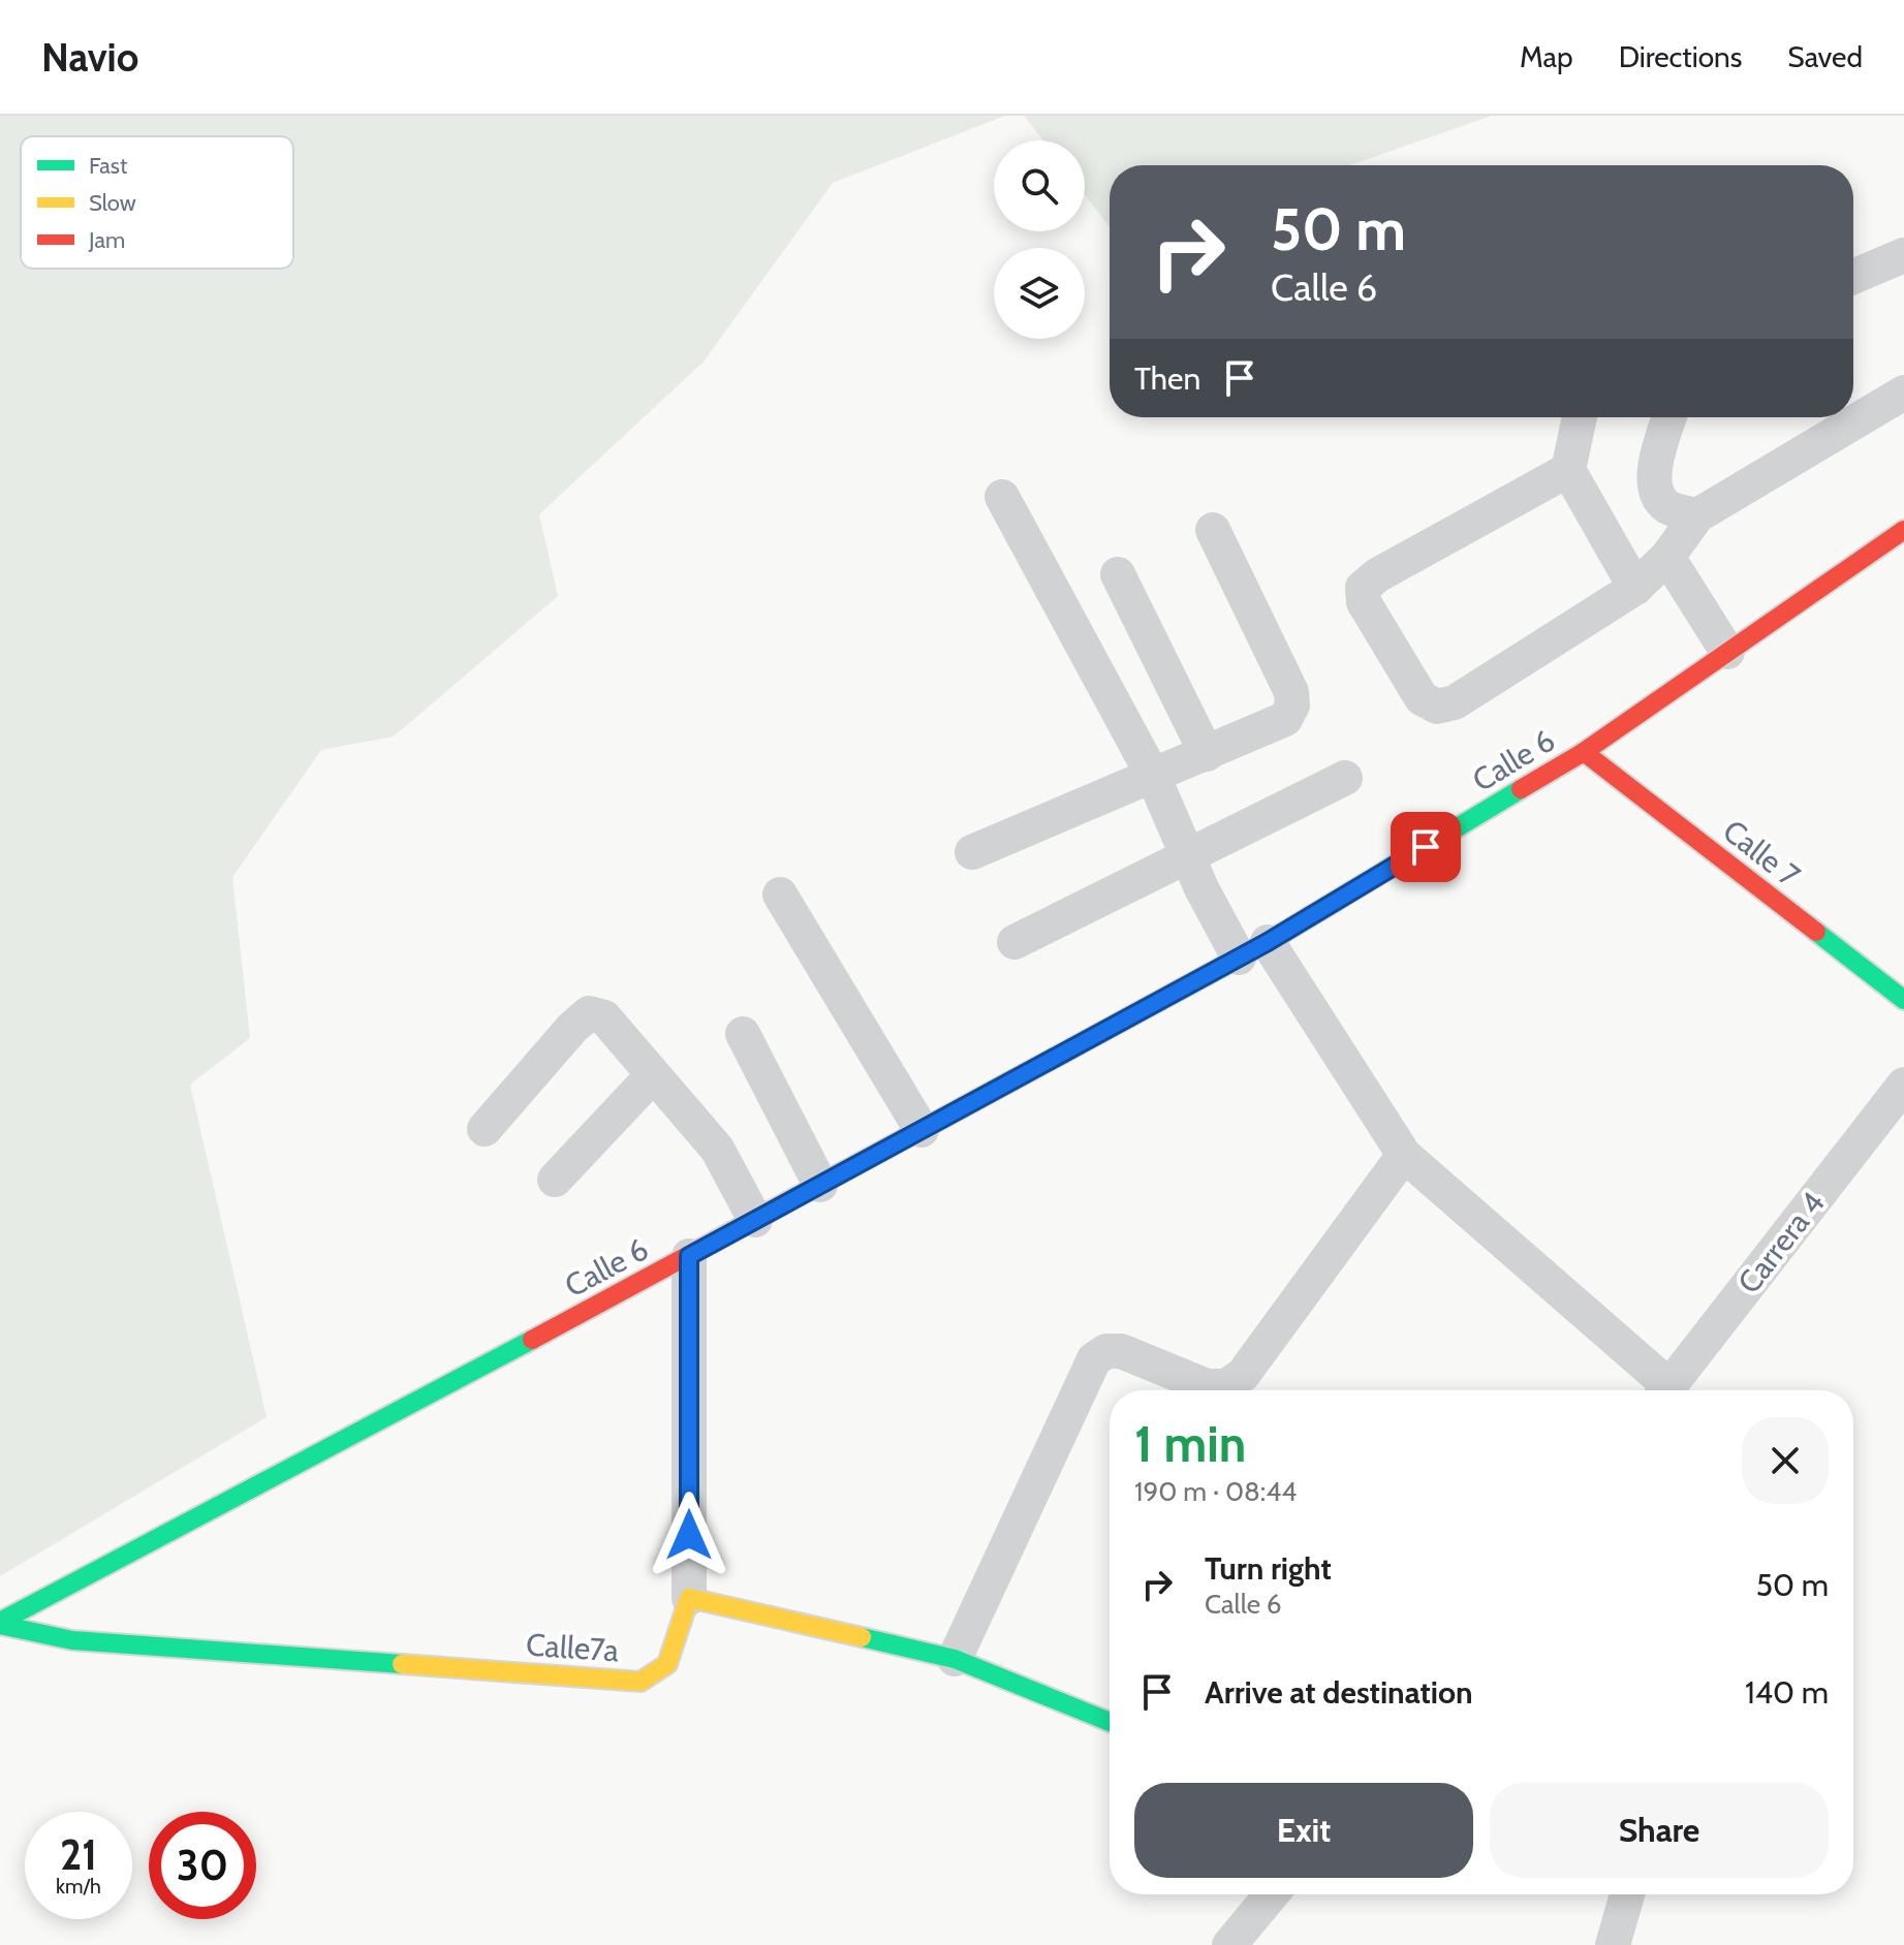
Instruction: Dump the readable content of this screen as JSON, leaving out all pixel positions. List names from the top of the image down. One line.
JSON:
{"streets":{"street":["Calle 6","Calle 7","Carrera 4","Calle7a"]},"crossings":[["Calle 6","Calle 7"],["Calle 6","Calle7a"]],"legend":["Fast","Slow","Jam"],"page":{"header":"Navio","nav":["Map","Directions","Saved"],"turn":["50 m","Calle 6"],"then":"Then","heading":["1 min","190 m · 08:44"],"list":[{"name":"Turn right","note":"Calle 6","value":"50 m"},{"name":"Arrive at destination","value":"140 m"}],"buttons":["Exit","Share"],"speed":"21 km/h","limit":"30"}}
